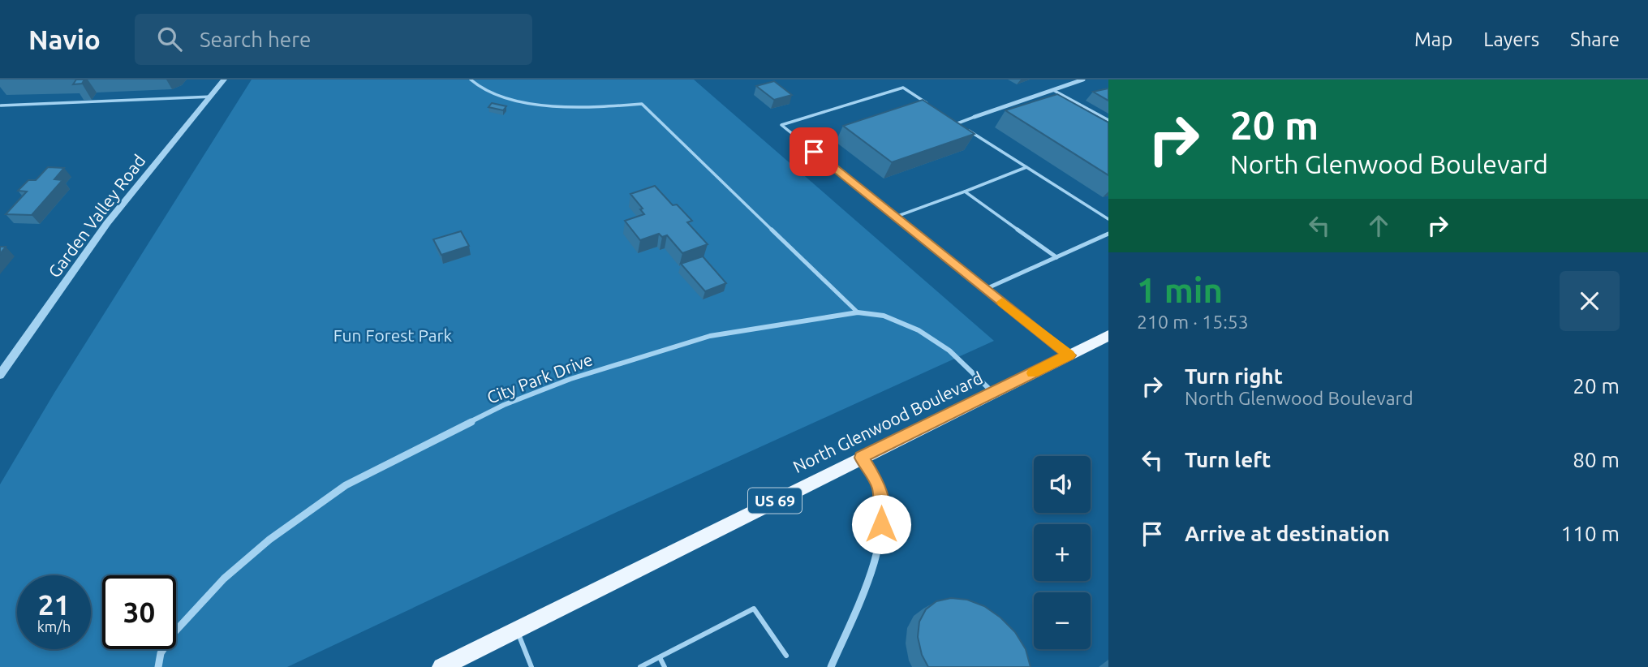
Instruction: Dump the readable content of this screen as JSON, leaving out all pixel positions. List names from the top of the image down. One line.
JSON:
{"streets":{"main road":["North Glenwood Boulevard","US 69"],"street":["Garden Valley Road","City Park Drive"]},"crossings":[["City Park Drive","North Glenwood Boulevard"]],"parks":["Fun Forest Park"],"page":{"header":"Navio","search":"Search here","nav":["Map","Layers","Share"],"turn":["20 m","North Glenwood Boulevard"],"heading":["1 min","210 m · 15:53"],"list":[{"name":"Turn right","note":"North Glenwood Boulevard","value":"20 m"},{"name":"Turn left","value":"80 m"},{"name":"Arrive at destination","value":"110 m"}],"map_buttons":["+","−"],"speed":"21 km/h","limit":"30"}}
